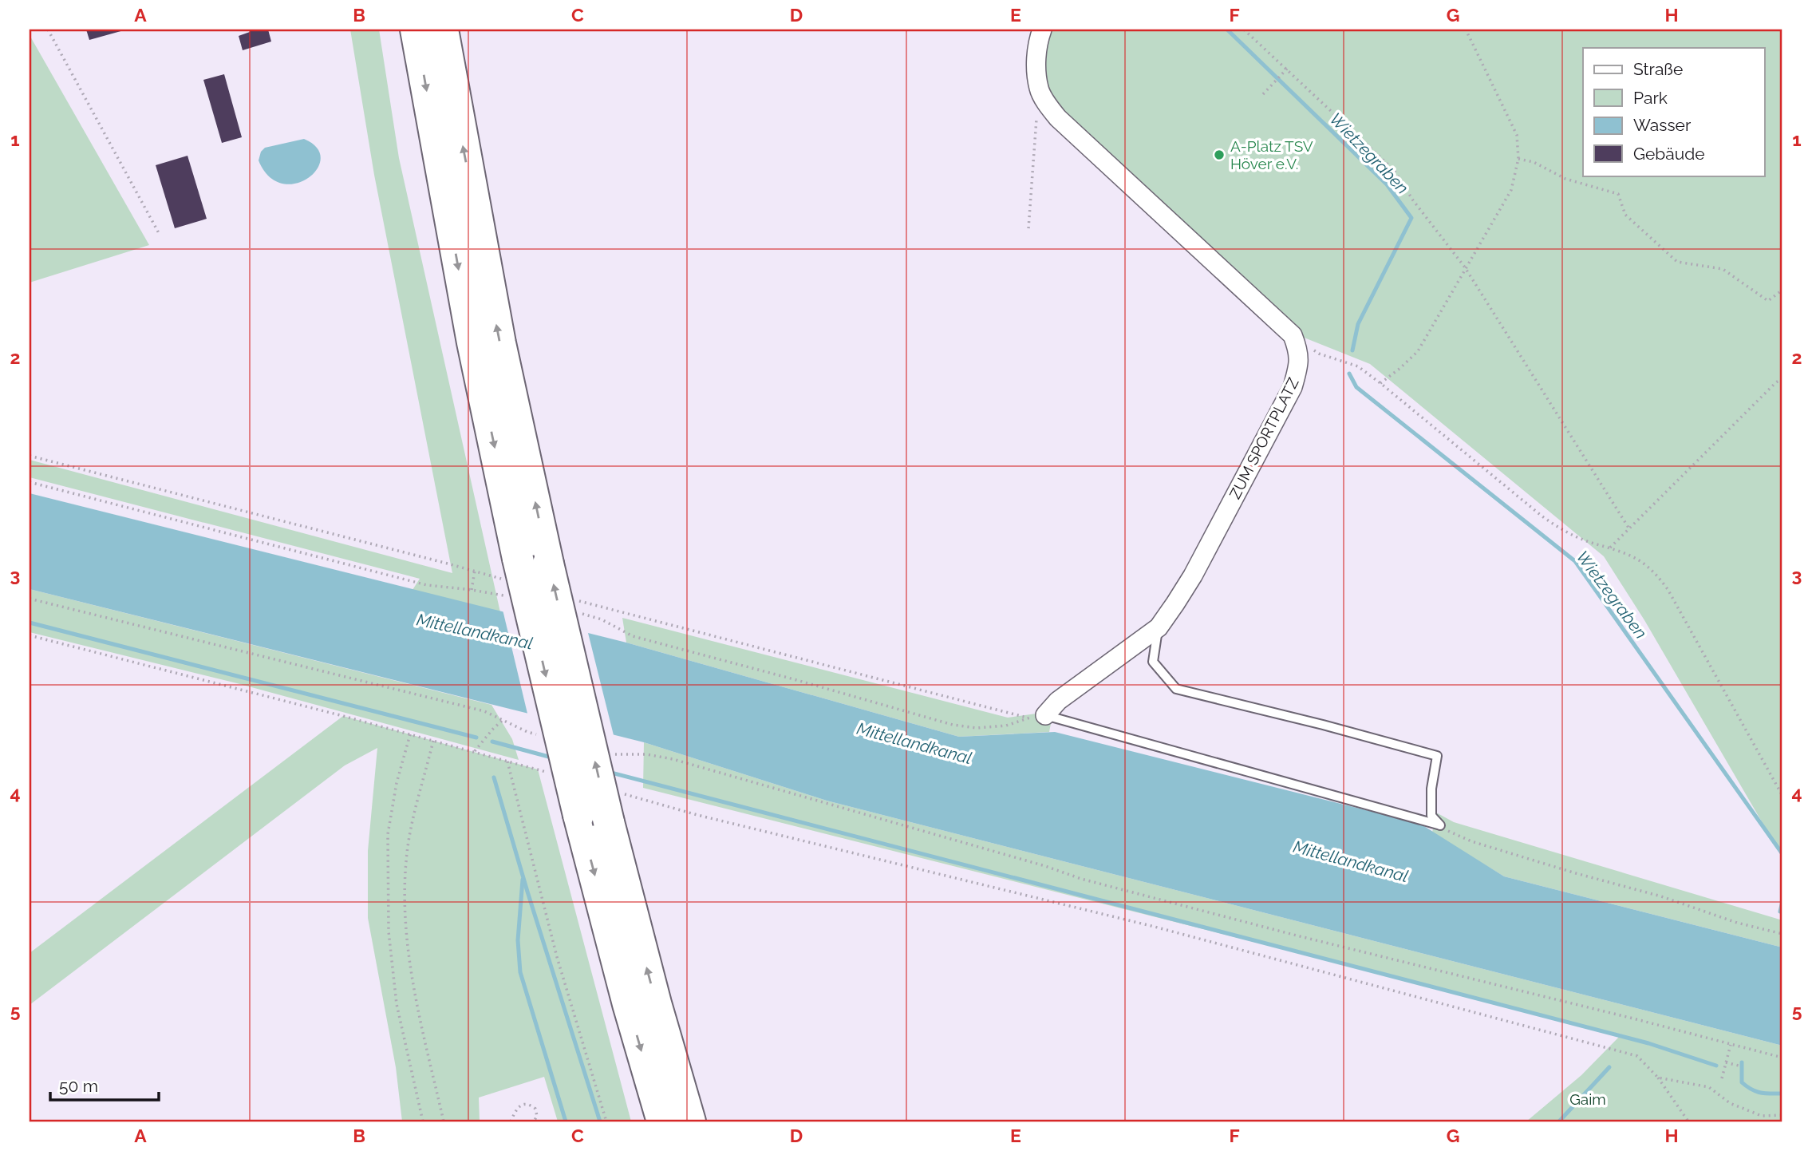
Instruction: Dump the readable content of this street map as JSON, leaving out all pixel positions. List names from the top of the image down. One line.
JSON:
{"streets":{"street":["ZUM SPORTPLATZ"]},"water":["Wietzegraben","Mittellandkanal"],"parks":["Gaim"],"places":["A-Platz TSV Höver e.V."],"legend":["Straße","Park","Wasser","Gebäude"],"scale_bar":"50 m","grid":{"columns":["A","B","C","D","E","F","G","H"],"rows":["1","2","3","4","5"]}}
